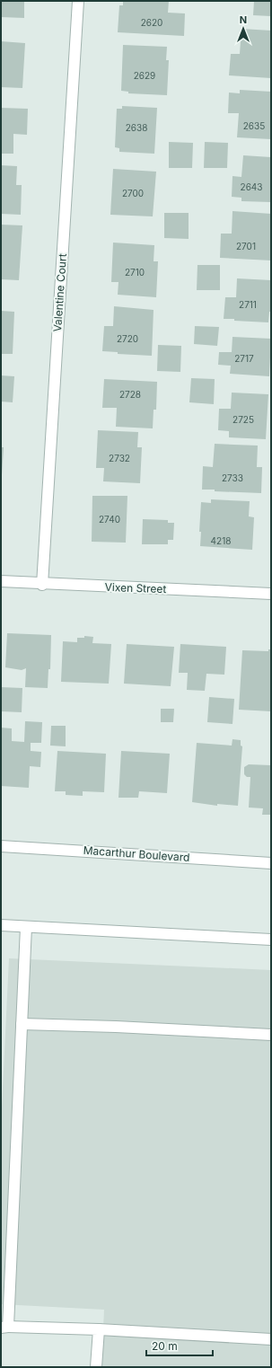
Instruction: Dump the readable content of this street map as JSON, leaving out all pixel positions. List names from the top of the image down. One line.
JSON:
{"streets":{"street":["Valentine Court","Vixen Street","Macarthur Boulevard"]},"crossings":[["Valentine Court","Vixen Street"]],"house_numbers":["2620","2629","2635","2638","2643","2700","2701","2710","2711","2720","2717","2728","2725","2732","2733","2740","4218"],"scale_bar":"20 m","north":"top"}
